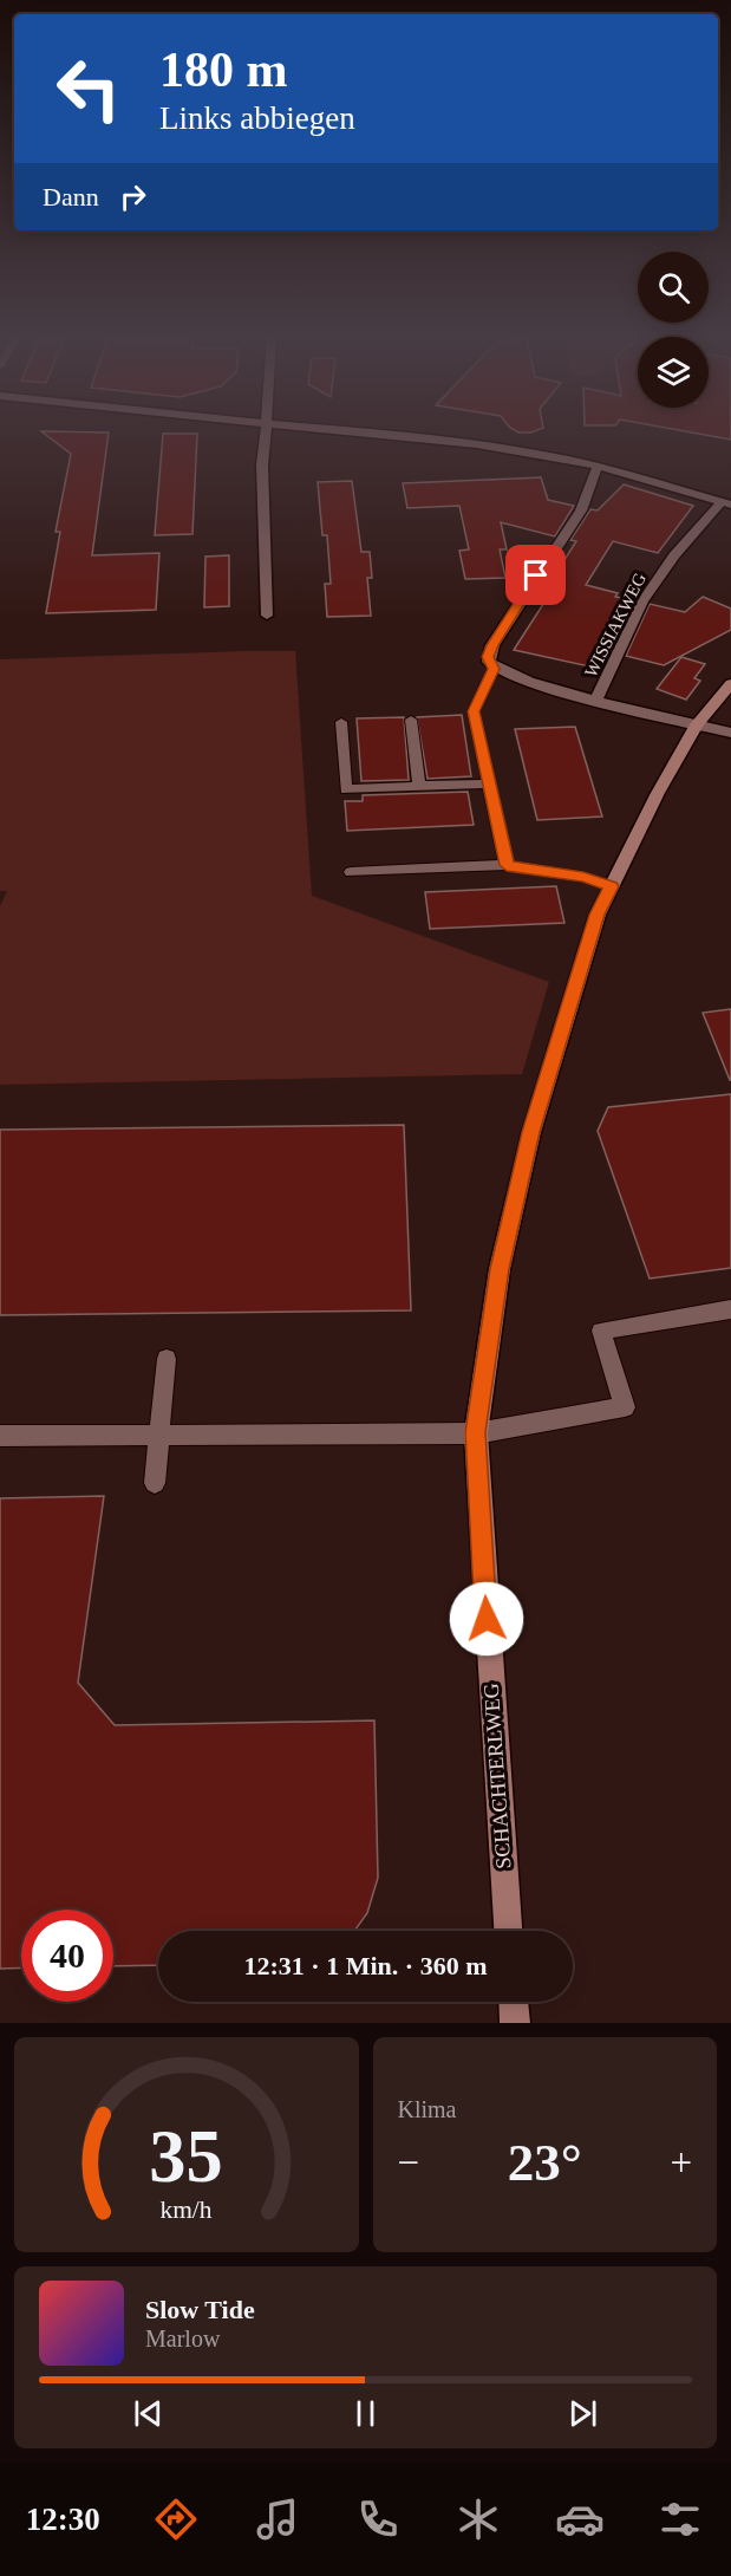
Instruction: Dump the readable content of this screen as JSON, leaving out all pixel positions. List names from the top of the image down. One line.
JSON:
{"streets":{"street":["WISSIAKWEG","SCHACHTERLWEG"]},"page":{"turn":["180 m","Links abbiegen"],"then":"Dann","limit":"40","trip":"12:31 · 1 Min. · 360 m","tile":"Klima","heat":["−","23°","+"],"song":["Slow Tide","Marlow"],"tabs":"12:30","gauge":["35","km/h"]}}
